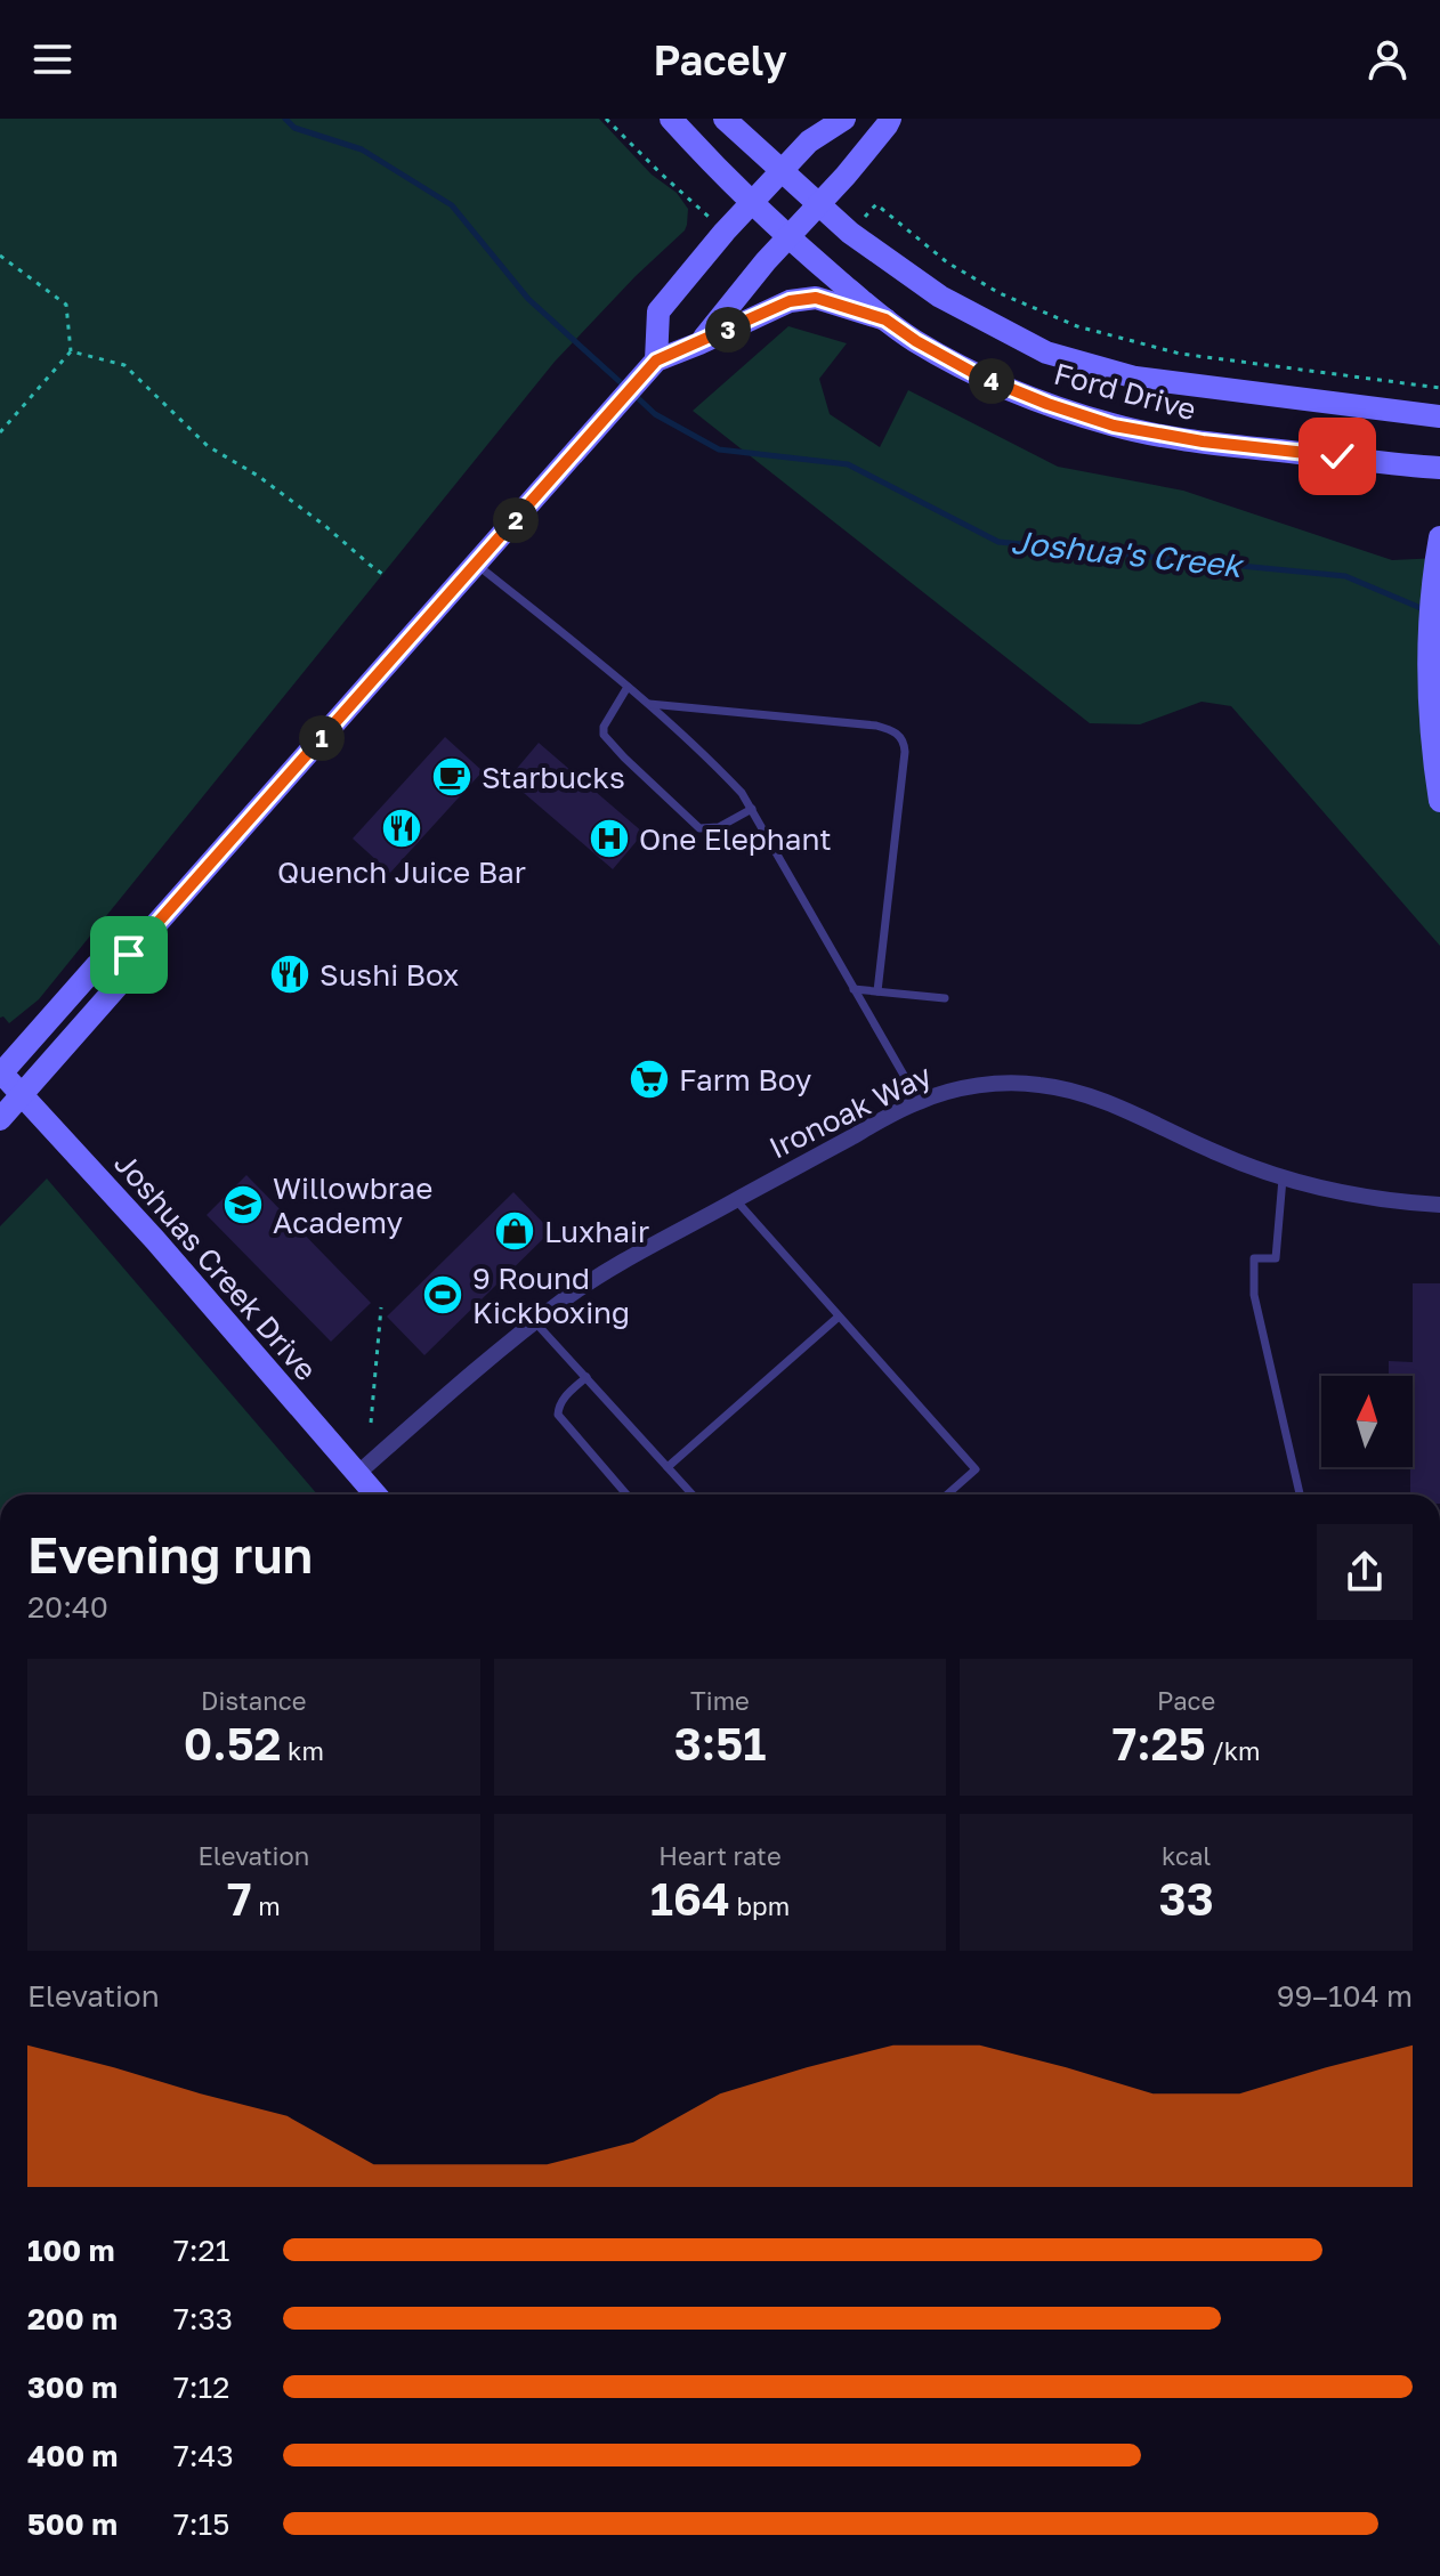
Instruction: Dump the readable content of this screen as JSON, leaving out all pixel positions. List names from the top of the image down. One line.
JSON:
{"streets":{"main road":["Ford Drive","Joshuas Creek Drive"],"street":["Ironoak Way"]},"crossings":[["Ironoak Way","Joshuas Creek Drive"]],"water":["Joshua's Creek"],"places":{"cafe":["Starbucks"],"restaurant":["Quench Juice Bar","Sushi Box"],"hospital":["One Elephant"],"supermarket":["Farm Boy"],"school or university":["Willowbrae Academy"],"shop":["Luxhair"],"sports":["9 Round Kickboxing"]},"north":"top","page":{"header":"Pacely","pins":["3","4","2","1"],"heading":["Evening run","20:40"],"stats":[["Distance","0.52 km"],["Time","3:51"],["Pace","7:25 /km"],["Elevation","7 m"],["Heart rate","164 bpm"],["kcal","33"]],"chart":["Elevation","99–104 m"],"list":[{"name":"100 m","note":"7:21"},{"name":"200 m","note":"7:33"},{"name":"300 m","note":"7:12"},{"name":"400 m","note":"7:43"},{"name":"500 m","note":"7:15"}]}}
